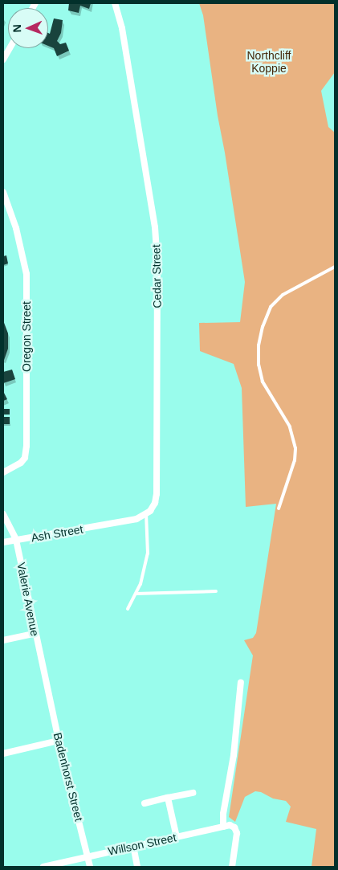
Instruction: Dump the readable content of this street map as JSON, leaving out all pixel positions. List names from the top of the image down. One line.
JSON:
{"streets":{"street":["Cedar Street","Oregon Street","Ash Street","Valerie Avenue","Badenhorst Street","Willson Street"]},"crossings":[["Cedar Street","Ash Street"],["Ash Street","Valerie Avenue"],["Valerie Avenue","Badenhorst Street"],["Badenhorst Street","Willson Street"]],"parks":["Northcliff Koppie"],"north":"left"}
